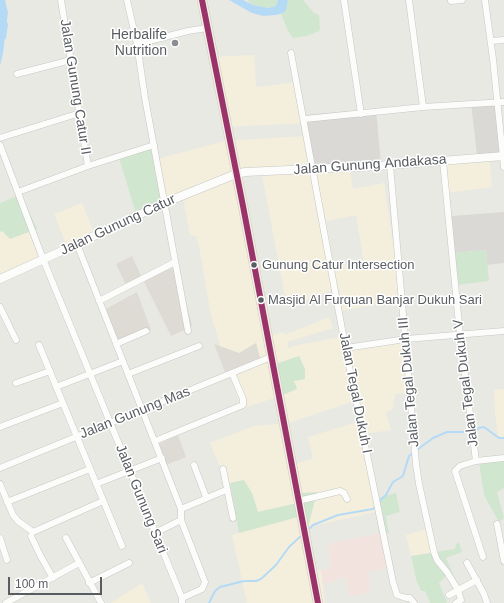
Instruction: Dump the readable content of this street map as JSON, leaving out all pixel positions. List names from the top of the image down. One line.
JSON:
{"streets":{"street":["Jalan Gunung Catur II","Jalan Gunung Andakasa","Jalan Gunung Catur","Jalan Tegal Dukuh III","Jalan Tegal Dukuh V","Jalan Tegal Dukuh I","Jalan Gunung Mas","Jalan Gunung Sari"]},"crossings":[["Jalan Gunung Andakasa","Jalan Gunung Catur"],["Jalan Gunung Andakasa","Jalan Tegal Dukuh III"],["Jalan Gunung Andakasa","Jalan Tegal Dukuh V"],["Jalan Gunung Andakasa","Jalan Tegal Dukuh I"],["Jalan Gunung Catur","Jalan Gunung Sari"],["Jalan Gunung Mas","Jalan Gunung Sari"]],"places":["Herbalife Nutrition","Gunung Catur Intersection","Masjid Al Furquan Banjar Dukuh Sari"],"scale_bar":"100 m"}
